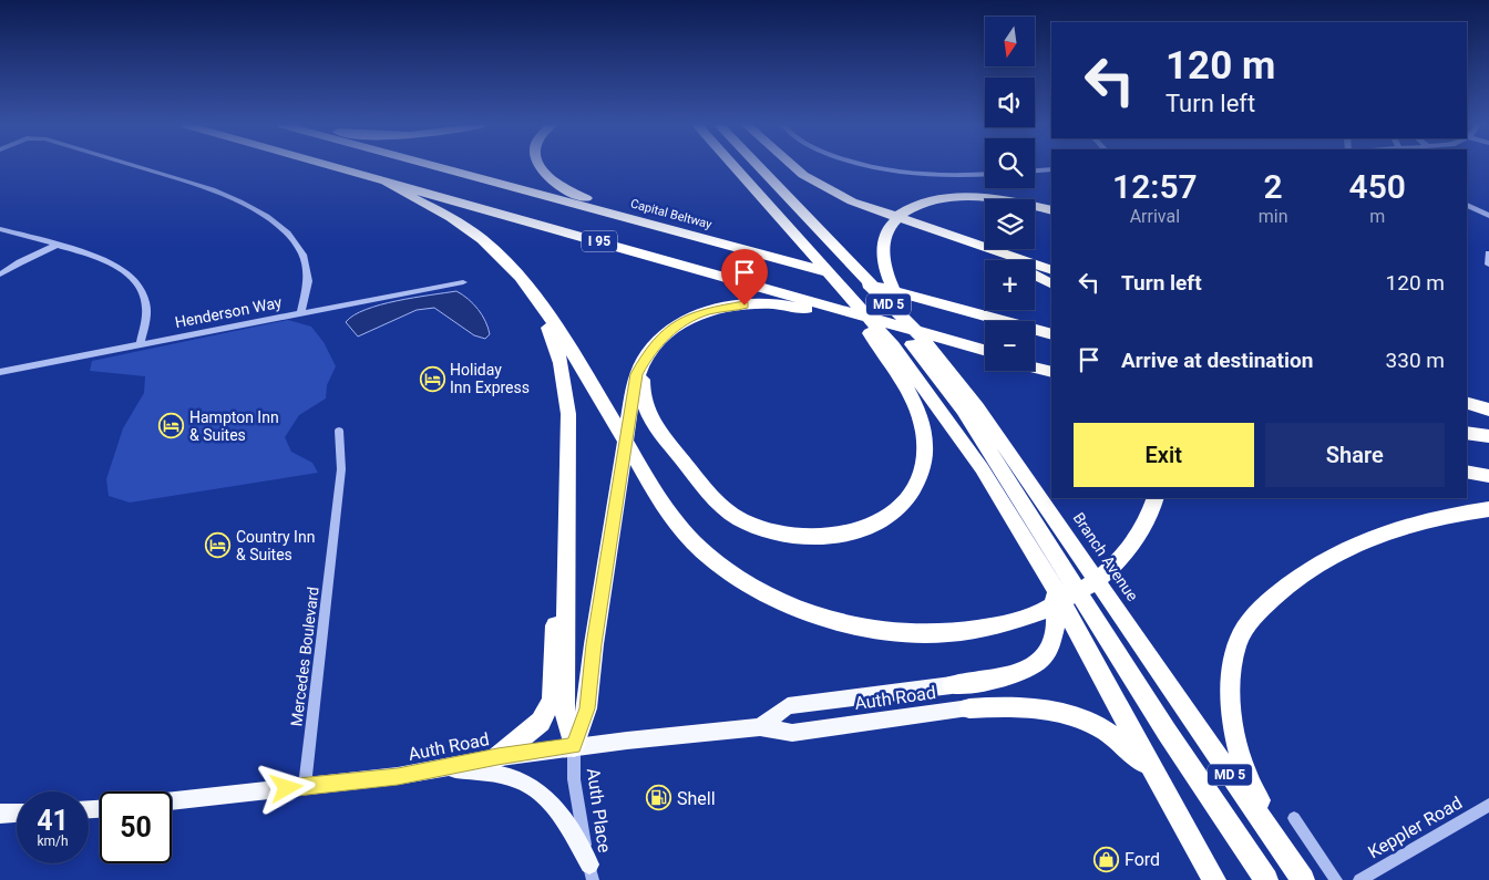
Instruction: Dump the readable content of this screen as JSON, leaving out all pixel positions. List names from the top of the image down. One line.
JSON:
{"streets":{"highway":["Capital Beltway","I 95","MD 5","Branch Avenue"],"main road":["Auth Road"],"street":["Henderson Way","Mercedes Boulevard","Auth Place","Keppler Road"]},"crossings":[["Mercedes Boulevard","Auth Road"],["Auth Road","Auth Place"]],"places":{"hotel":["Holiday Inn Express","Hampton Inn & Suites","Country Inn & Suites"],"fuel station":["Shell"],"shop":["Ford"]},"north":"bottom","page":{"map_buttons":["+","−"],"turn":["120 m","Turn left"],"eta":["12:57","Arrival","2","min","450","m"],"list":[{"name":"Turn left","value":"120 m"},{"name":"Arrive at destination","value":"330 m"}],"buttons":["Exit","Share"],"speed":"41 km/h","limit":"50"}}
